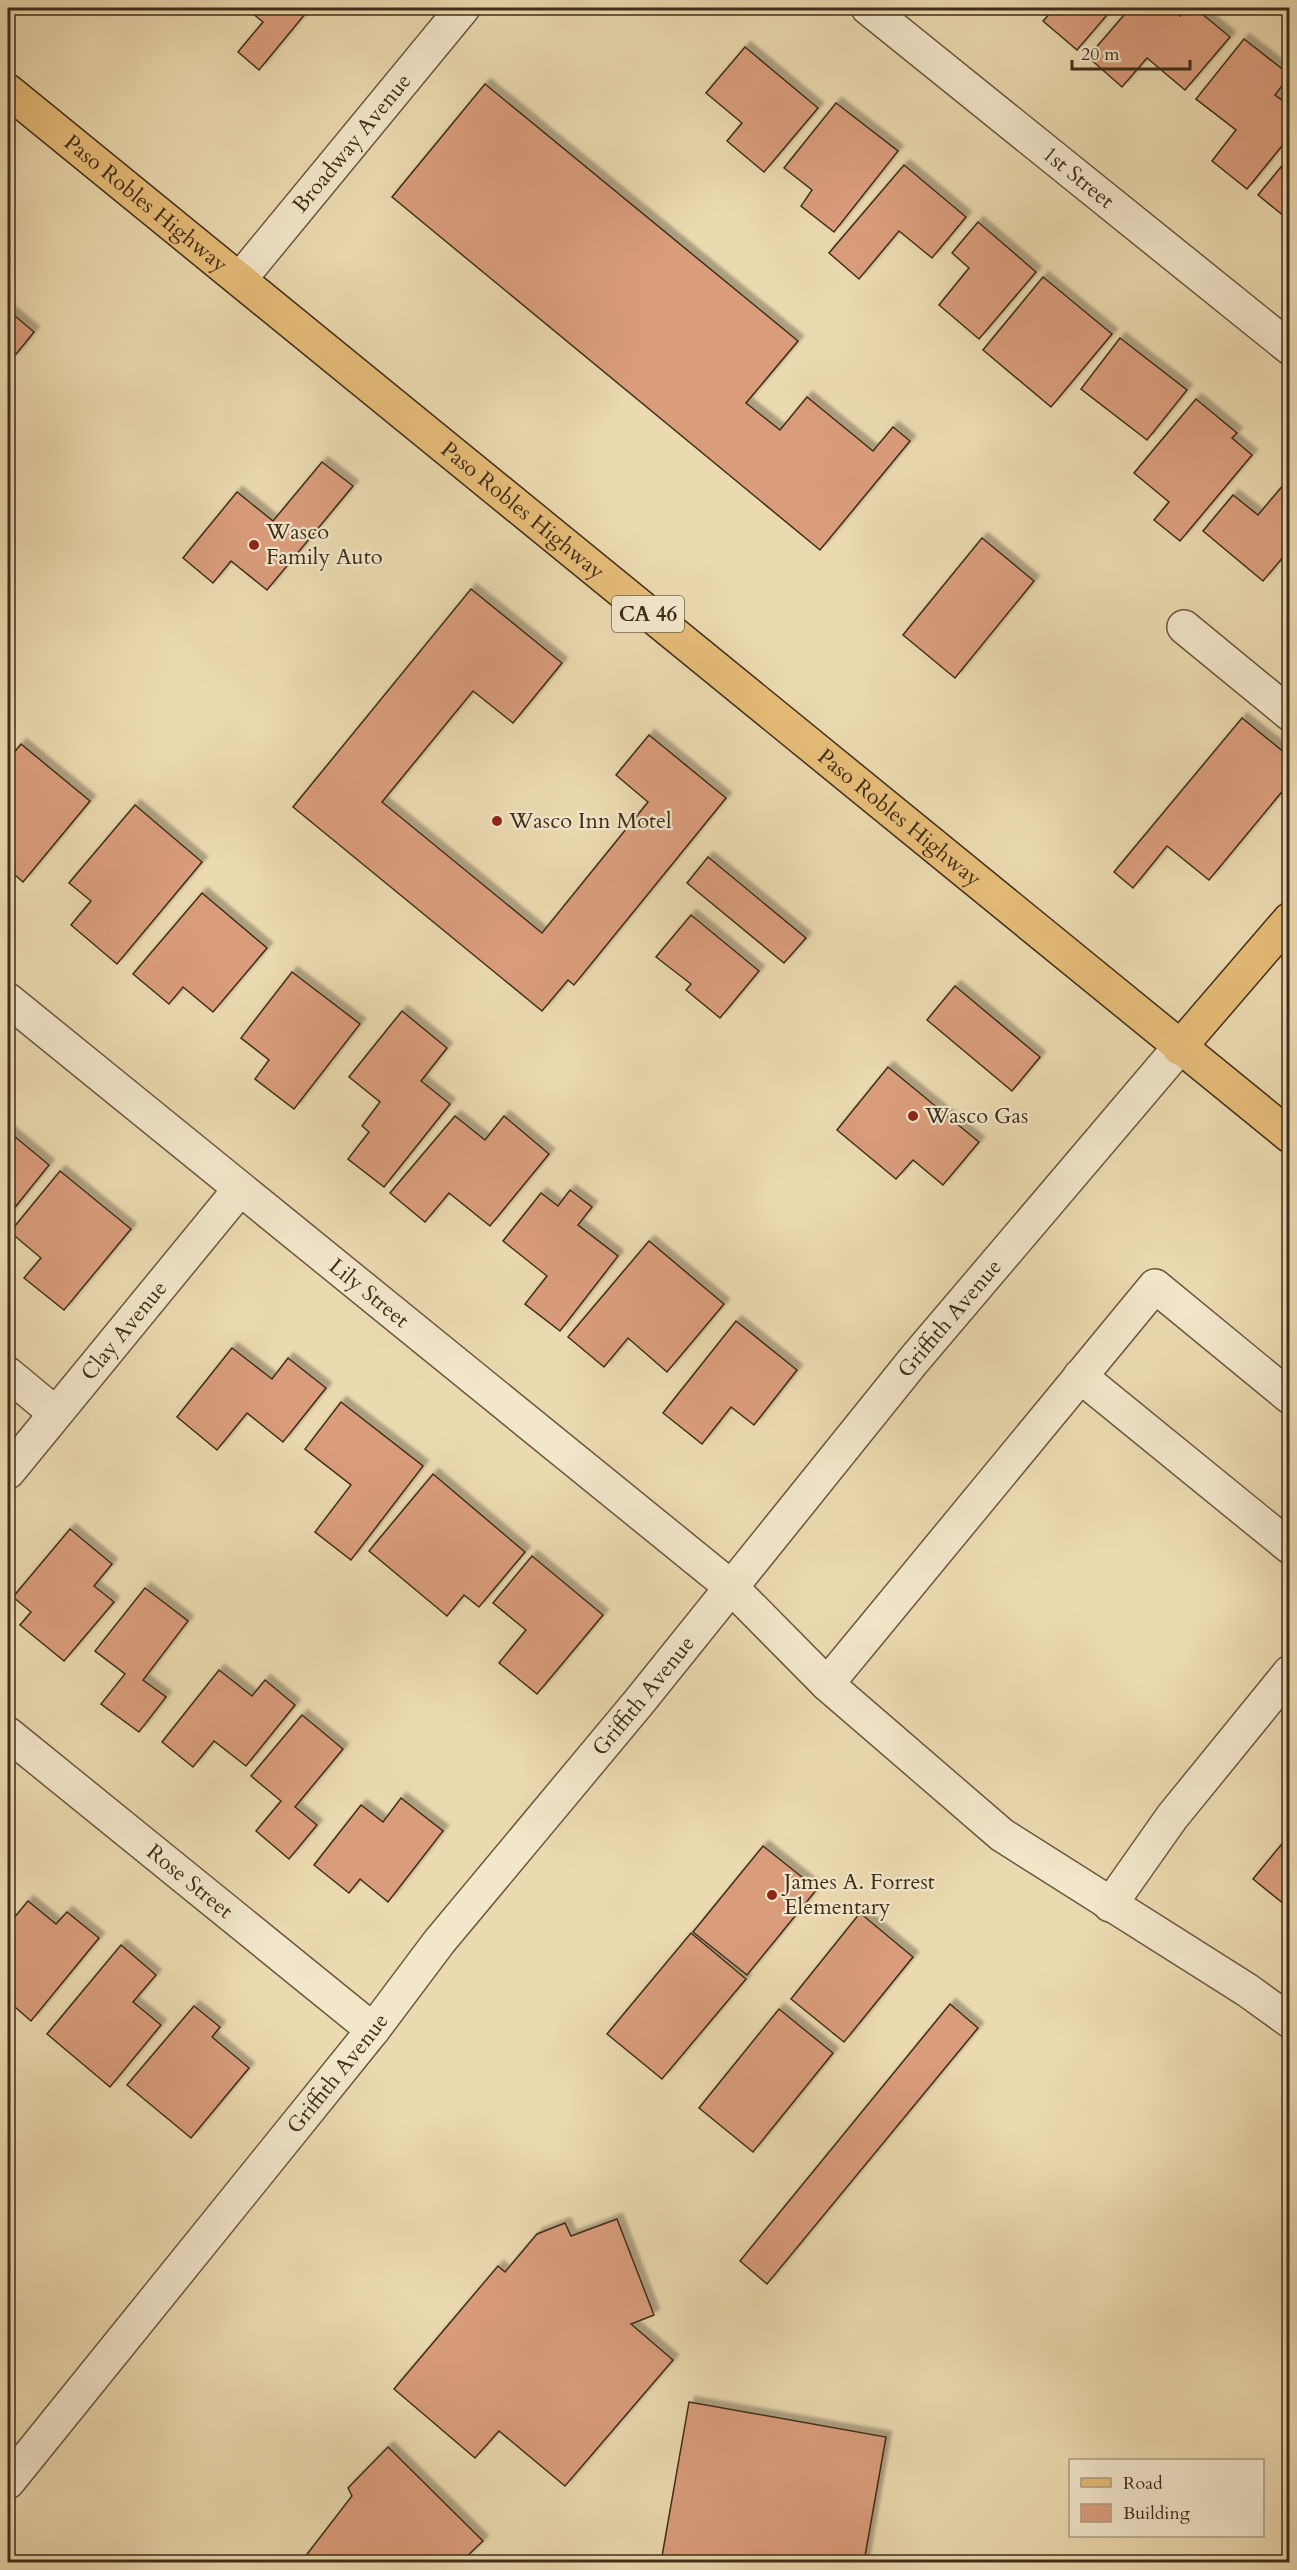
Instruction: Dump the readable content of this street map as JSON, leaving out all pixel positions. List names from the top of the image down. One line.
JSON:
{"streets":{"main road":["Paso Robles Highway","CA 46","Griffith Avenue"],"street":["Broadway Avenue","1st Street","Lily Street","Clay Avenue","Rose Street"]},"crossings":[["Broadway Avenue","Paso Robles Highway"],["Paso Robles Highway","Griffith Avenue"],["Lily Street","Griffith Avenue"],["Lily Street","Clay Avenue"],["Griffith Avenue","Rose Street"]],"places":["Wasco Family Auto","Wasco Inn Motel","Wasco Gas","James A. Forrest Elementary"],"legend":["Road","Building"],"scale_bar":"20 m"}
